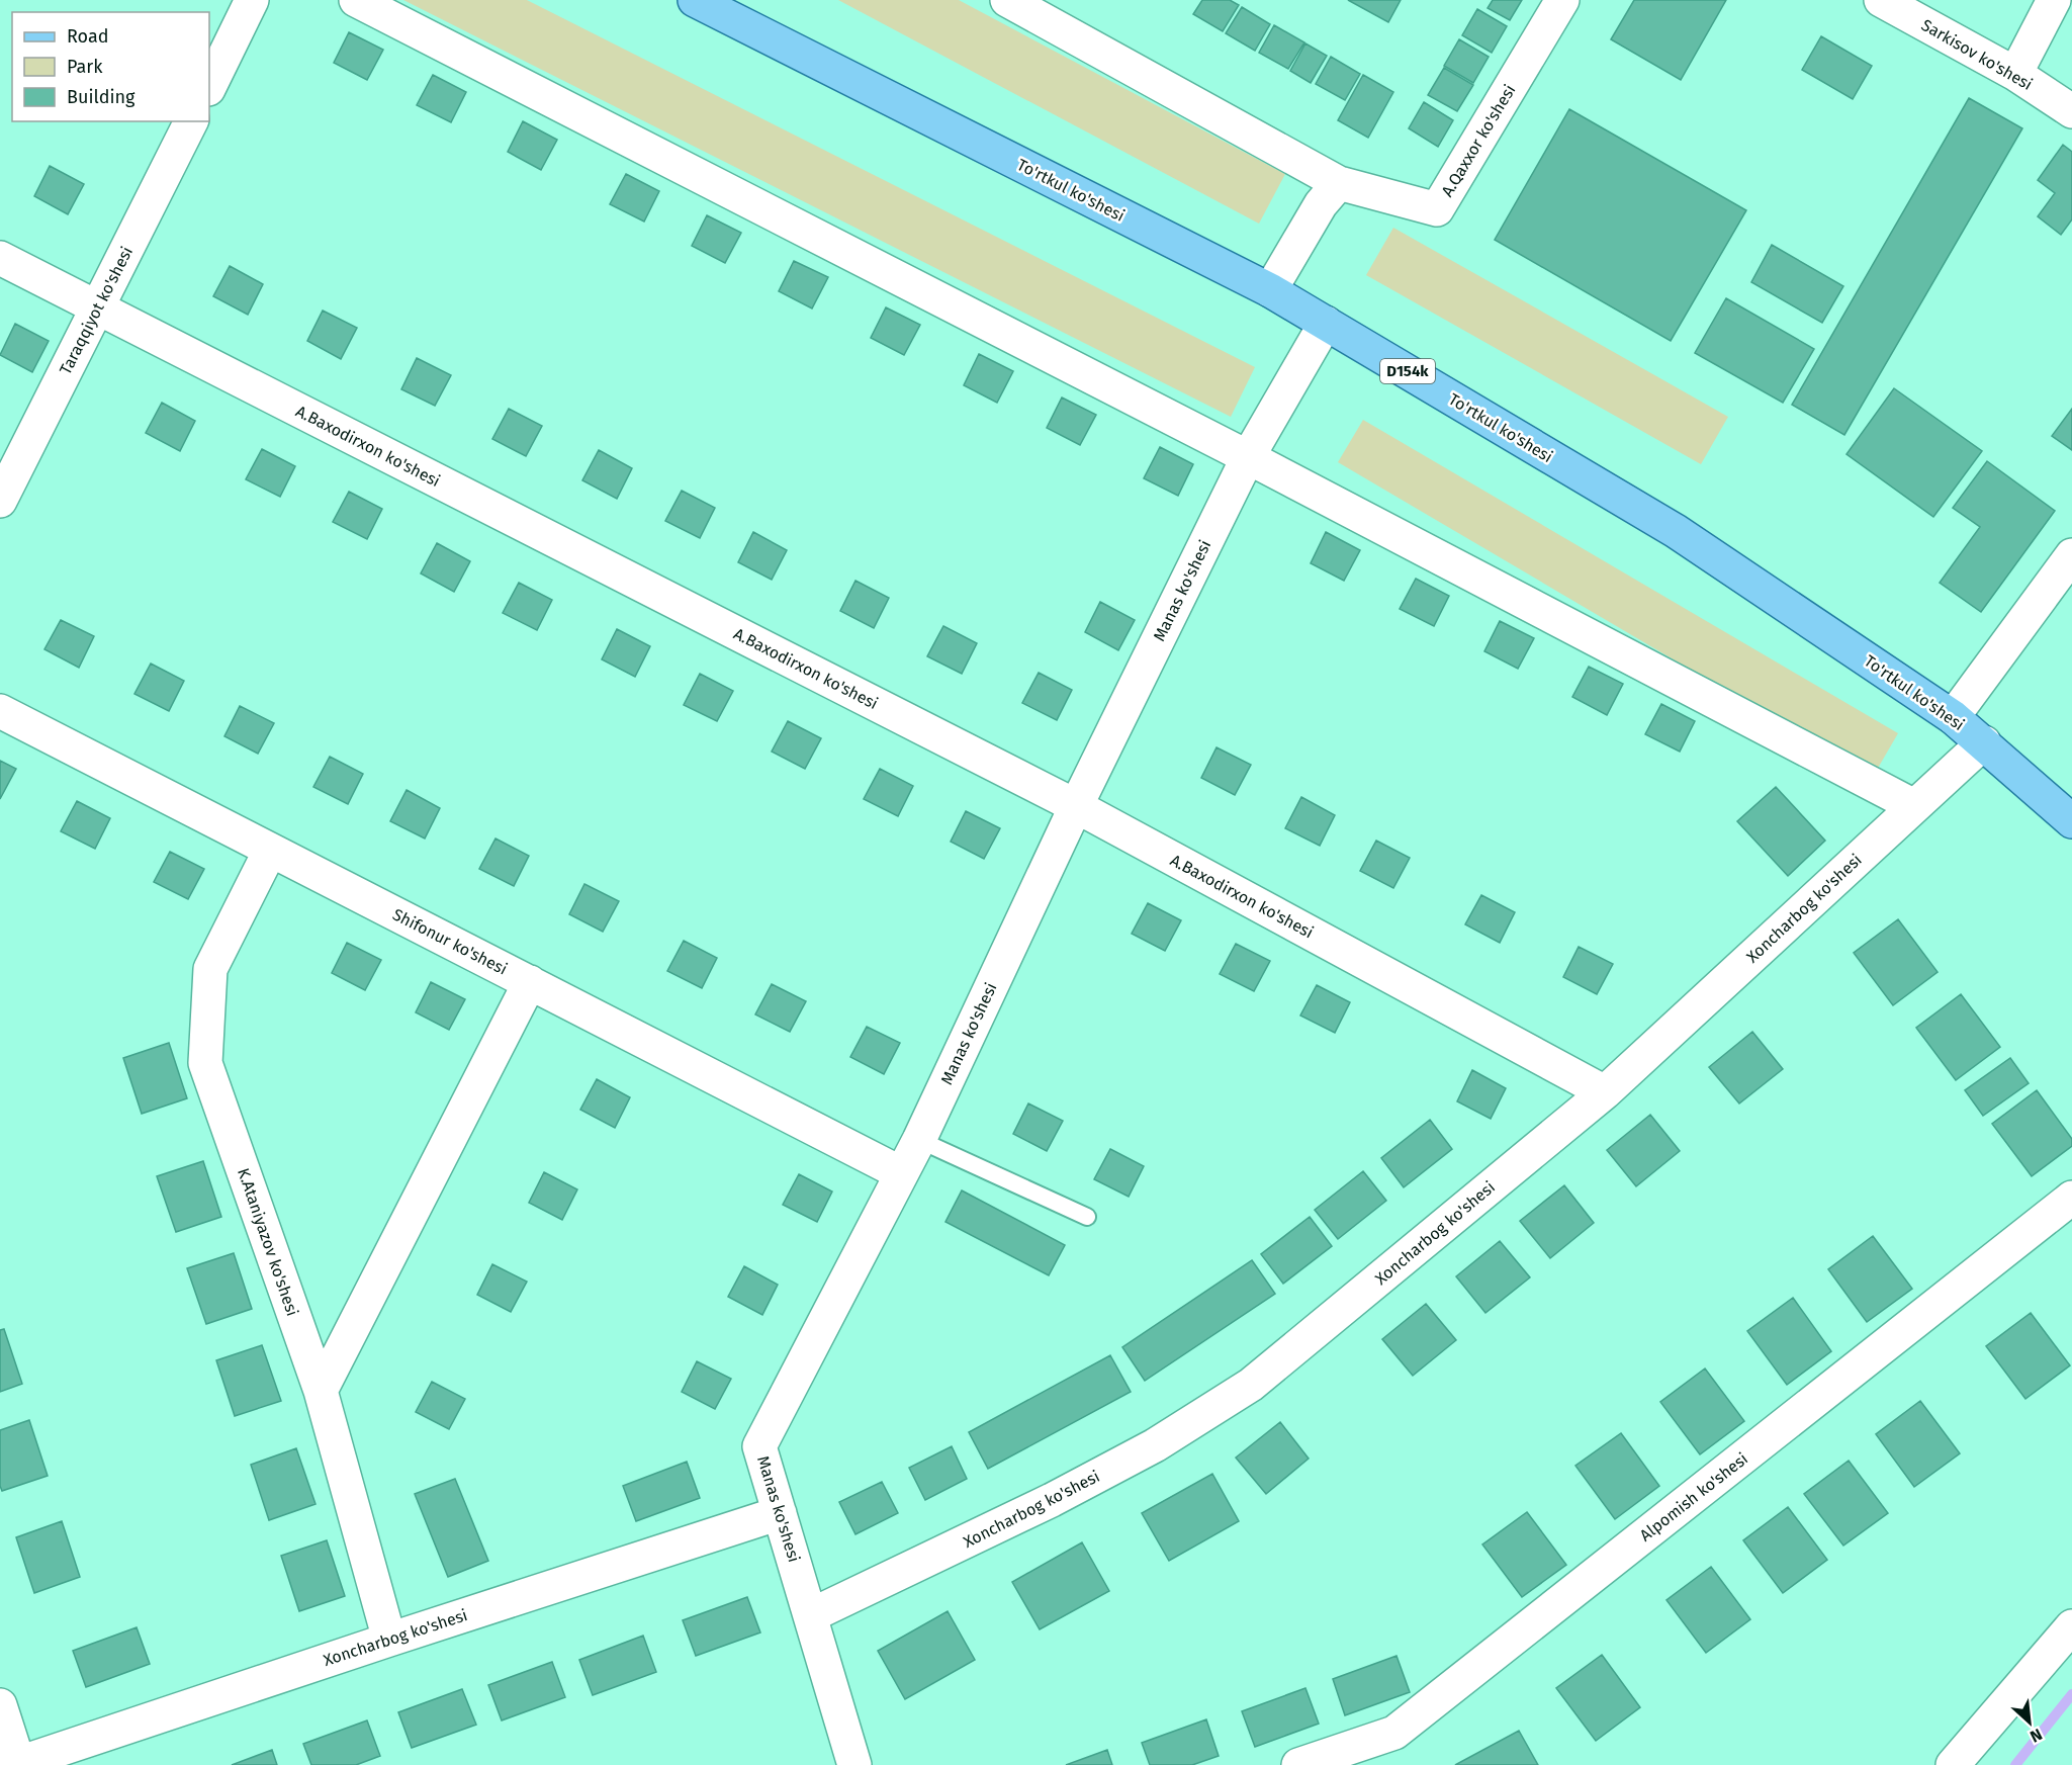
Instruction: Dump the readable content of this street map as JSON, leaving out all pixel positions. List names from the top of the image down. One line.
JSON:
{"streets":{"main road":["To'rtkul ko'shesi","D154k"],"street":["Sarkisov ko'shesi","A.Qaxxor ko'shesi","Taraqqiyot ko'shesi","A.Baxodirxon ko'shesi","Manas ko'shesi","Xoncharbog ko'shesi","Shifonur ko'shesi","K.Ataniyazov ko'shesi","Alpomish ko'shesi"]},"crossings":[["To'rtkul ko'shesi","Manas ko'shesi"],["To'rtkul ko'shesi","Xoncharbog ko'shesi"],["Taraqqiyot ko'shesi","A.Baxodirxon ko'shesi"],["A.Baxodirxon ko'shesi","Manas ko'shesi"],["A.Baxodirxon ko'shesi","Xoncharbog ko'shesi"],["Manas ko'shesi","Xoncharbog ko'shesi"],["Manas ko'shesi","Shifonur ko'shesi"],["Xoncharbog ko'shesi","K.Ataniyazov ko'shesi"],["Shifonur ko'shesi","K.Ataniyazov ko'shesi"]],"legend":["Road","Park","Building"],"north":"bottom right"}
